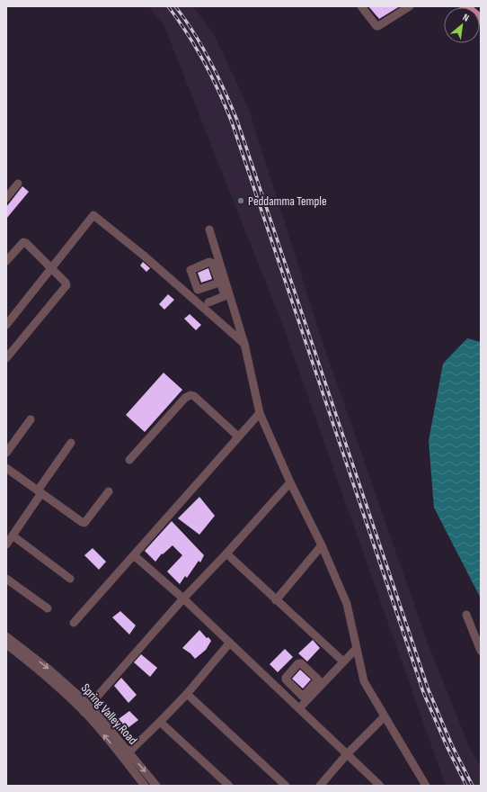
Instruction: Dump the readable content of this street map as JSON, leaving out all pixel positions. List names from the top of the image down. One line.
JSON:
{"streets":{"street":["Spring Valley Road"]},"places":["Peddamma Temple"],"north":"top right"}
